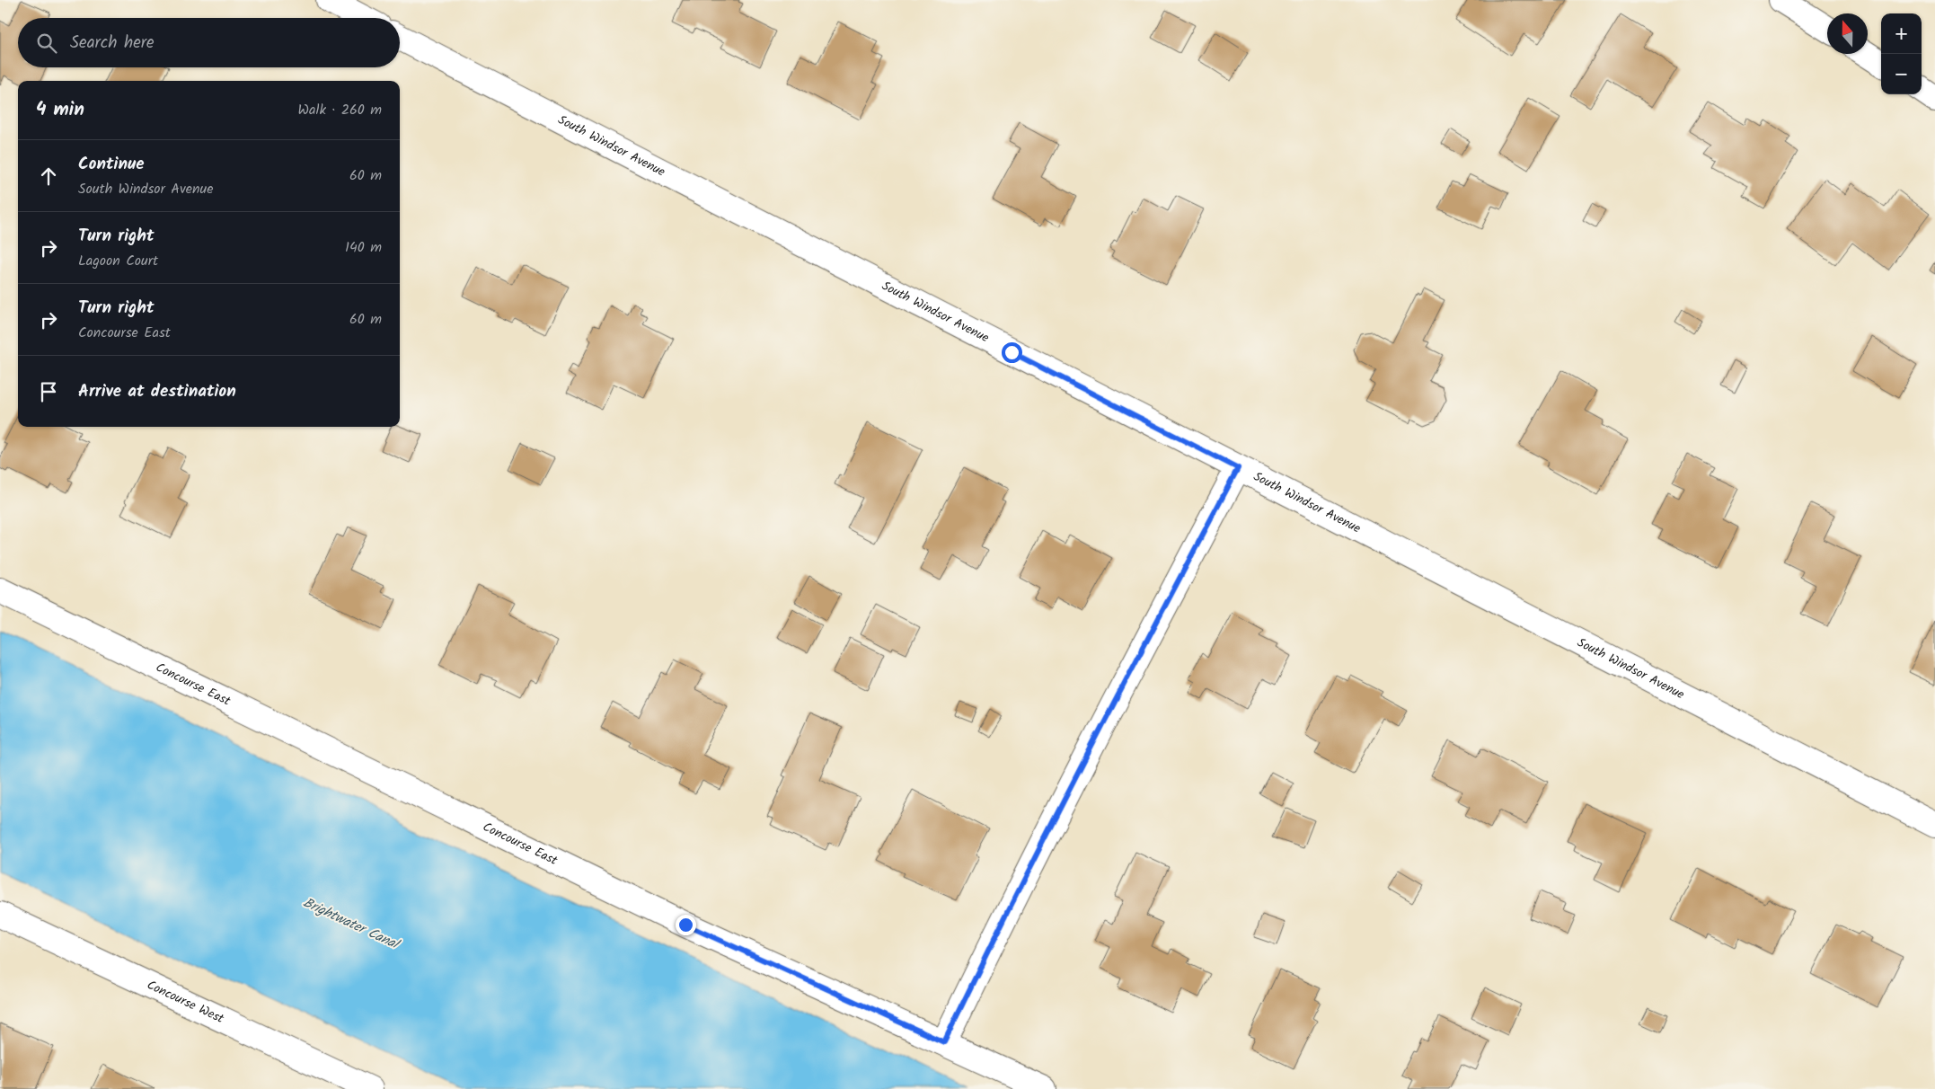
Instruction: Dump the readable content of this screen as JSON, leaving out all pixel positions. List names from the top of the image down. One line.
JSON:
{"streets":{"street":["South Windsor Avenue","Concourse East","Concourse West"]},"water":["Brightwater Canal"],"north":"top","page":{"map_buttons":["+","−"],"search":"Search here","heading":["4 min","Walk · 260 m"],"list":[["Continue","South Windsor Avenue","60 m"],["Turn right","Lagoon Court","140 m"],["Turn right","Concourse East","60 m"],"Arrive at destination"]}}
